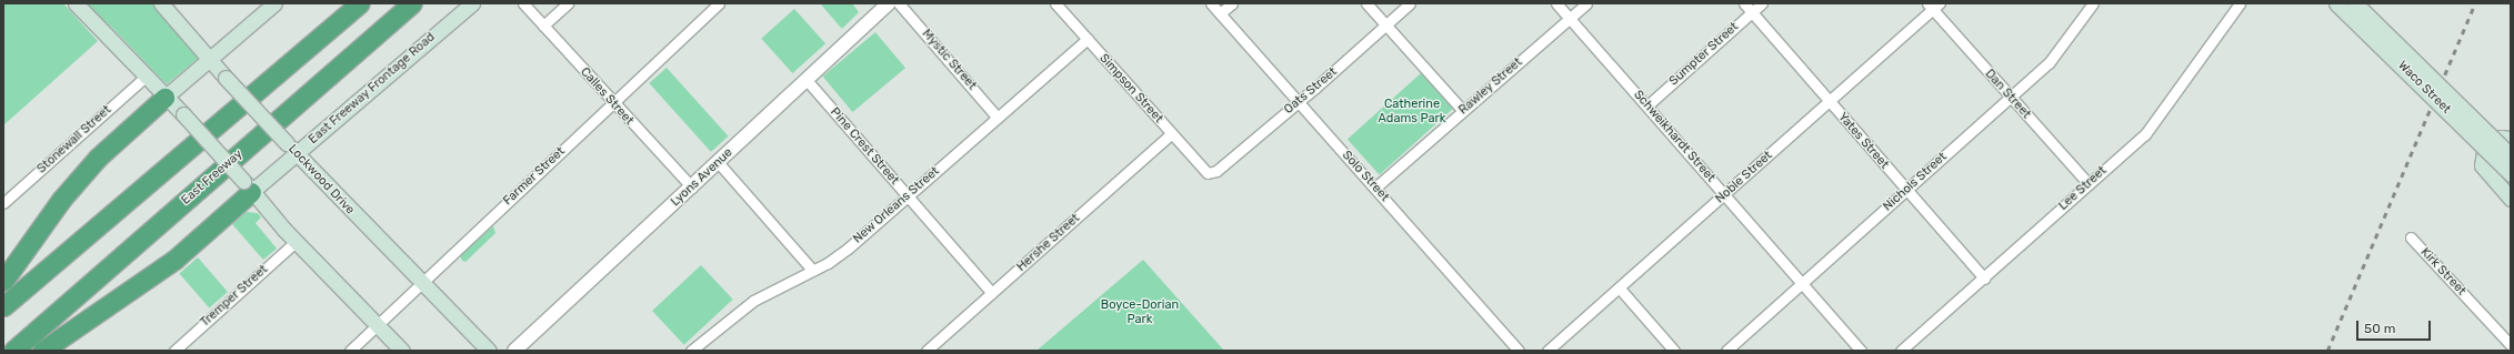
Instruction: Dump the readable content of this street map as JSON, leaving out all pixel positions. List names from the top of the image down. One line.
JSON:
{"streets":{"highway":["East Freeway"],"main road":["Waco Street","East Freeway Frontage Road","Lockwood Drive"],"street":["Sumpter Street","Mystic Street","Rawley Street","Simpson Street","Oats Street","Dan Street","Calles Street","Schweikhardt Street","Stonewall Street","Yates Street","Pine Crest Street","Farmer Street","Solo Street","Lyons Avenue","Noble Street","Nichols Street","Lee Street","New Orleans Street","Hershe Street","Kirk Street","Tremper Street"]},"crossings":[["Sumpter Street","Schweikhardt Street"],["Sumpter Street","Yates Street"],["Mystic Street","New Orleans Street"],["Rawley Street","Schweikhardt Street"],["Rawley Street","Solo Street"],["East Freeway Frontage Road","Lockwood Drive"],["Simpson Street","Oats Street"],["Simpson Street","New Orleans Street"],["Simpson Street","Hershe Street"],["Oats Street","Solo Street"],["Dan Street","Noble Street"],["Dan Street","Nichols Street"],["Dan Street","Lee Street"],["Calles Street","Farmer Street"],["Calles Street","Lyons Avenue"],["Schweikhardt Street","Noble Street"],["Schweikhardt Street","Nichols Street"],["Yates Street","Noble Street"],["Yates Street","Nichols Street"],["Yates Street","Lee Street"],["Pine Crest Street","Lyons Avenue"],["Pine Crest Street","New Orleans Street"],["Pine Crest Street","Hershe Street"],["Farmer Street","Lockwood Drive"]],"parks":["Catherine Adams Park","Boyce-Dorian Park"],"scale_bar":"50 m"}
